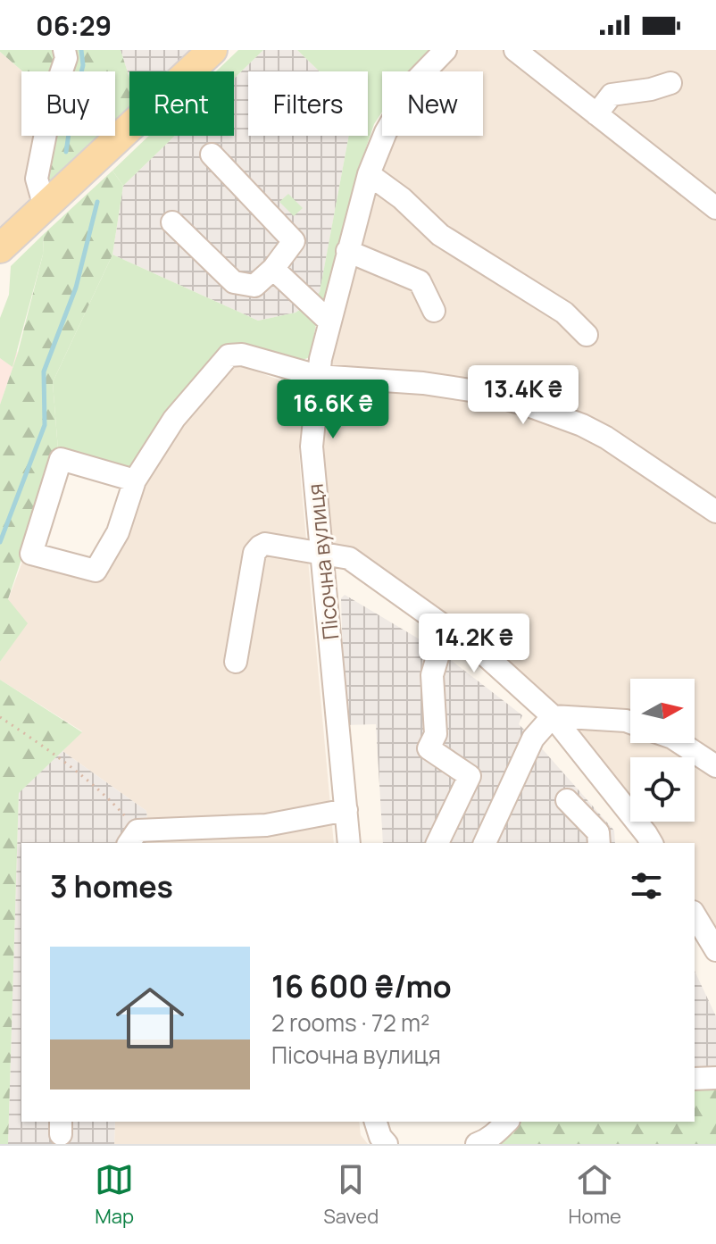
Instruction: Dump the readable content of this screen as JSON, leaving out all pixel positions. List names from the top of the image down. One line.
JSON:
{"streets":{"street":["Пісочна вулиця"]},"north":"right","page":{"status":"06:29","chip":["Buy","Rent","Filters","New"],"price":["13.4K ₴","16.6K ₴","14.2K ₴"],"heading":"3 homes","list":[{"name":"16 600 ₴/mo","note":"2 rooms · 72 m² · Пісочна вулиця"}],"tabs":["Map","Saved","Home"]}}
